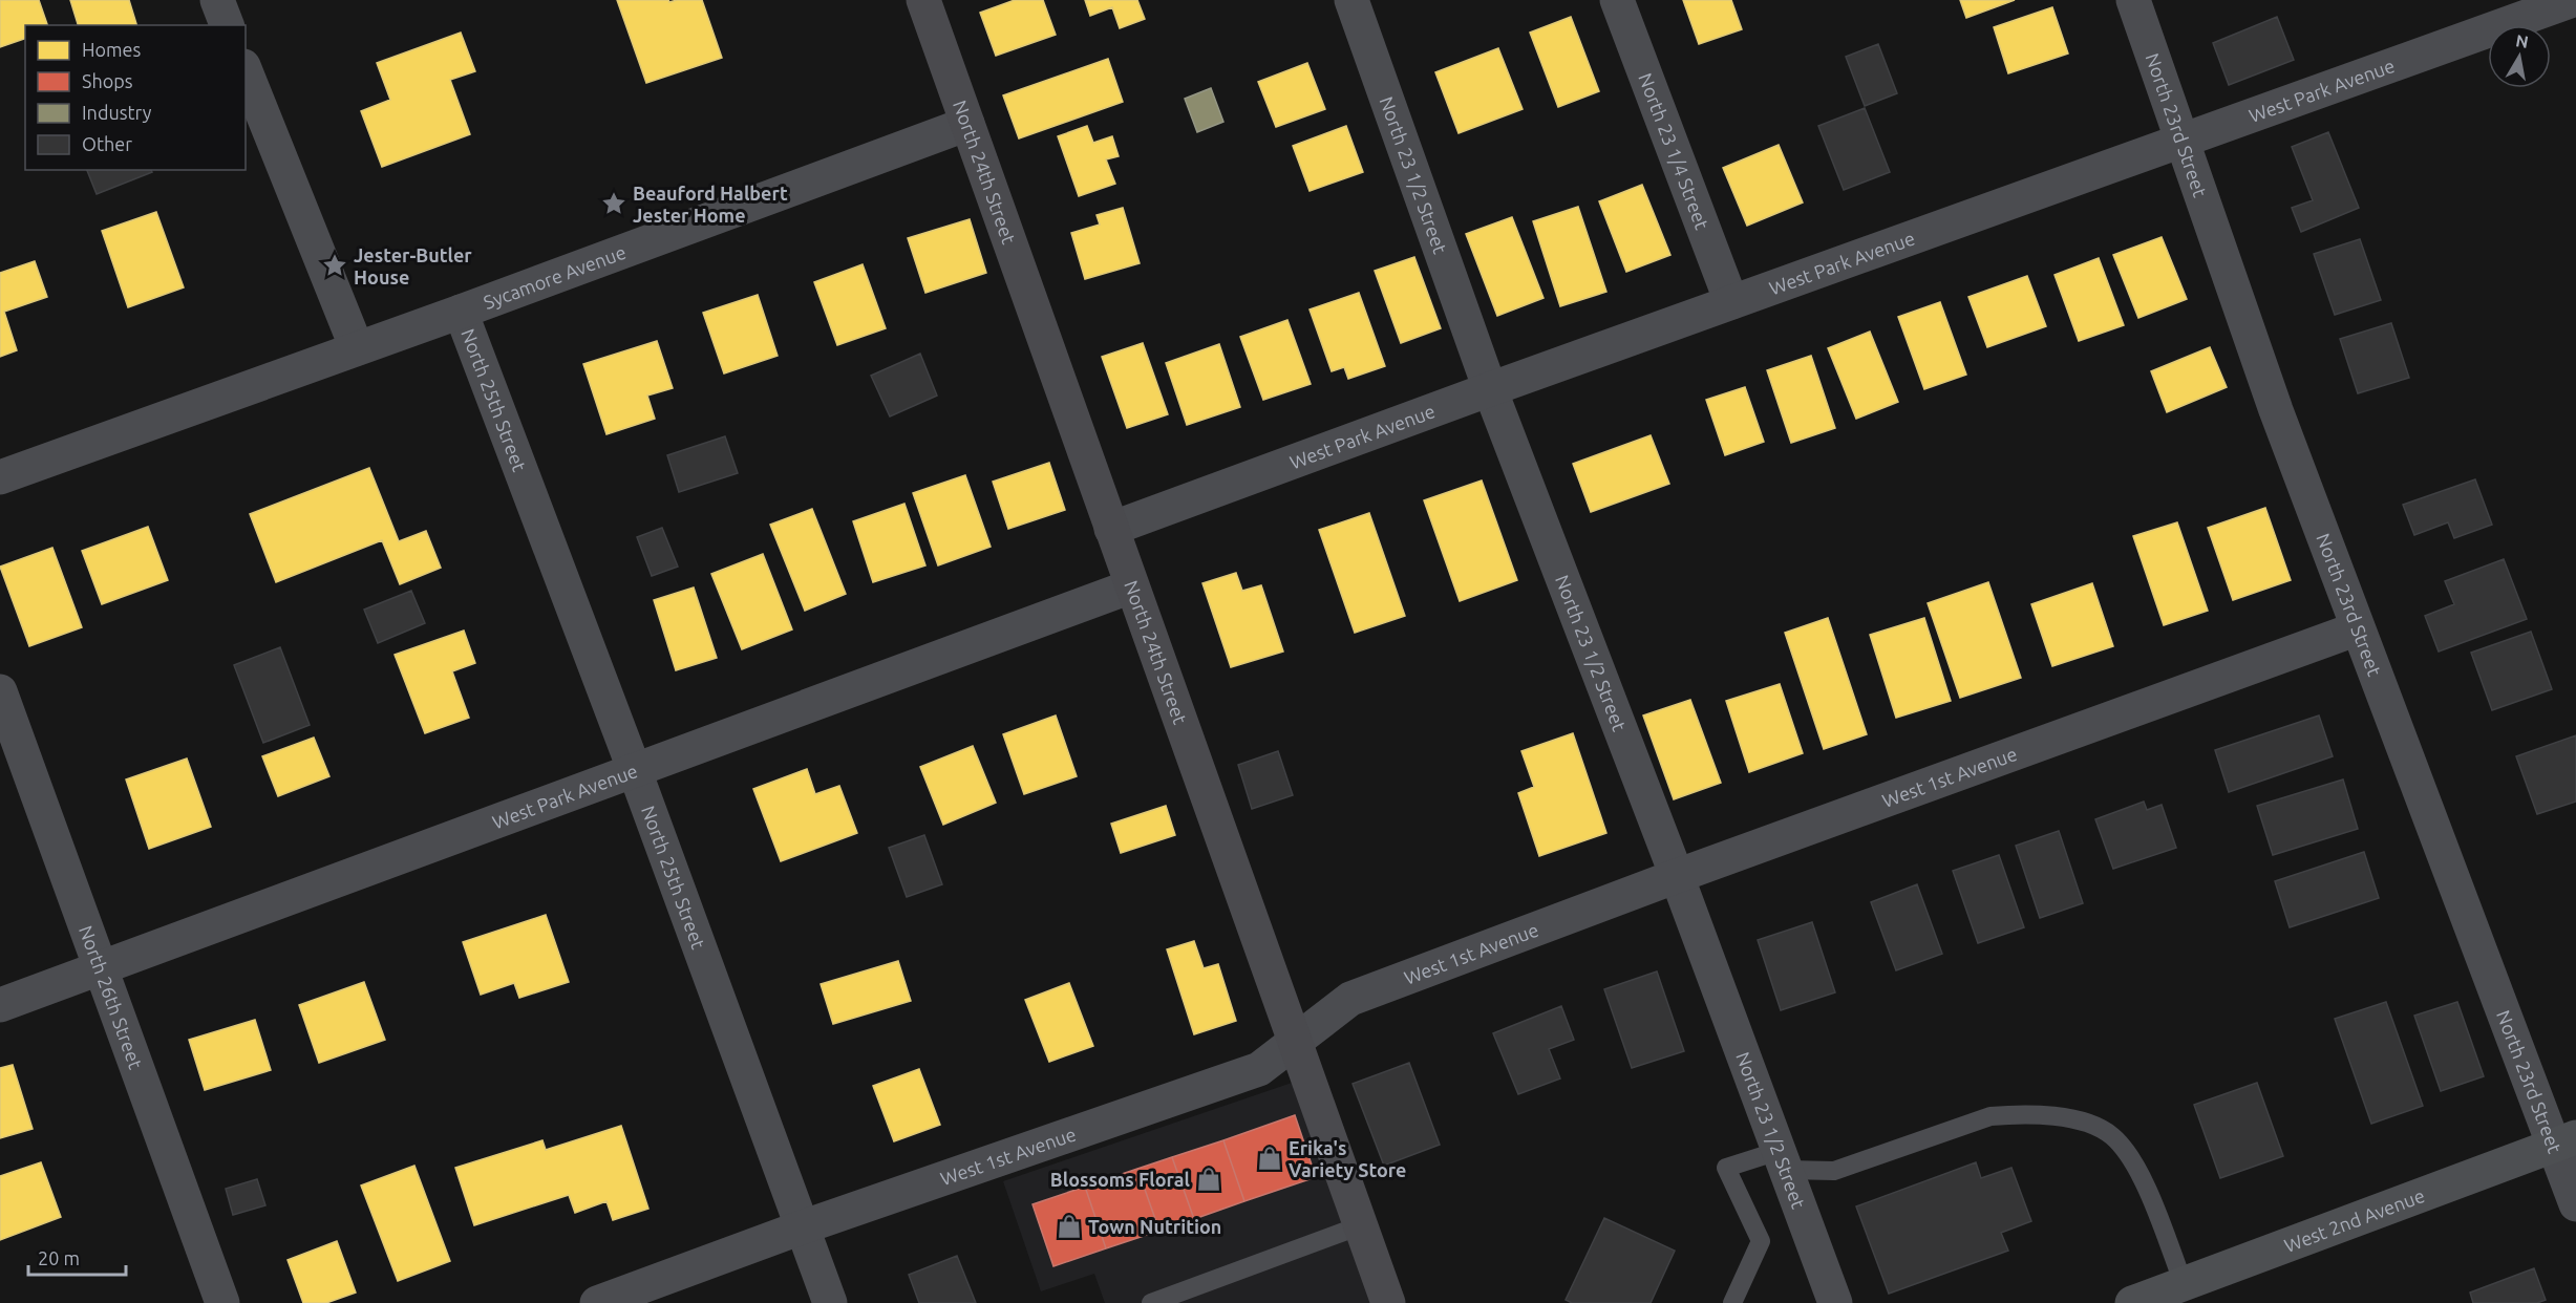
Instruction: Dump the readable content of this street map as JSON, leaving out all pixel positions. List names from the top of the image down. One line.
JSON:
{"streets":{"main road":["West 2nd Avenue"],"street":["West Park Avenue","North 23rd Street","North 23 1/4 Street","North 24th Street","North 23 1/2 Street","Sycamore Avenue","North 25th Street","West 1st Avenue","North 26th Street"]},"crossings":[["West Park Avenue","North 23rd Street"],["West Park Avenue","North 23 1/4 Street"],["West Park Avenue","North 24th Street"],["West Park Avenue","North 23 1/2 Street"],["West Park Avenue","North 25th Street"],["West Park Avenue","North 26th Street"],["North 23rd Street","West 1st Avenue"],["North 23rd Street","West 2nd Avenue"],["North 24th Street","Sycamore Avenue"],["North 24th Street","West 1st Avenue"],["North 23 1/2 Street","West 1st Avenue"],["Sycamore Avenue","North 25th Street"],["North 25th Street","West 1st Avenue"]],"places":{"place":["Beauford Halbert Jester Home","Jester-Butler House"],"shop":["Erika's Variety Store","Blossoms Floral","Town Nutrition"]},"legend":["Homes","Shops","Industry","Other"],"scale_bar":"20 m","north":"top"}
